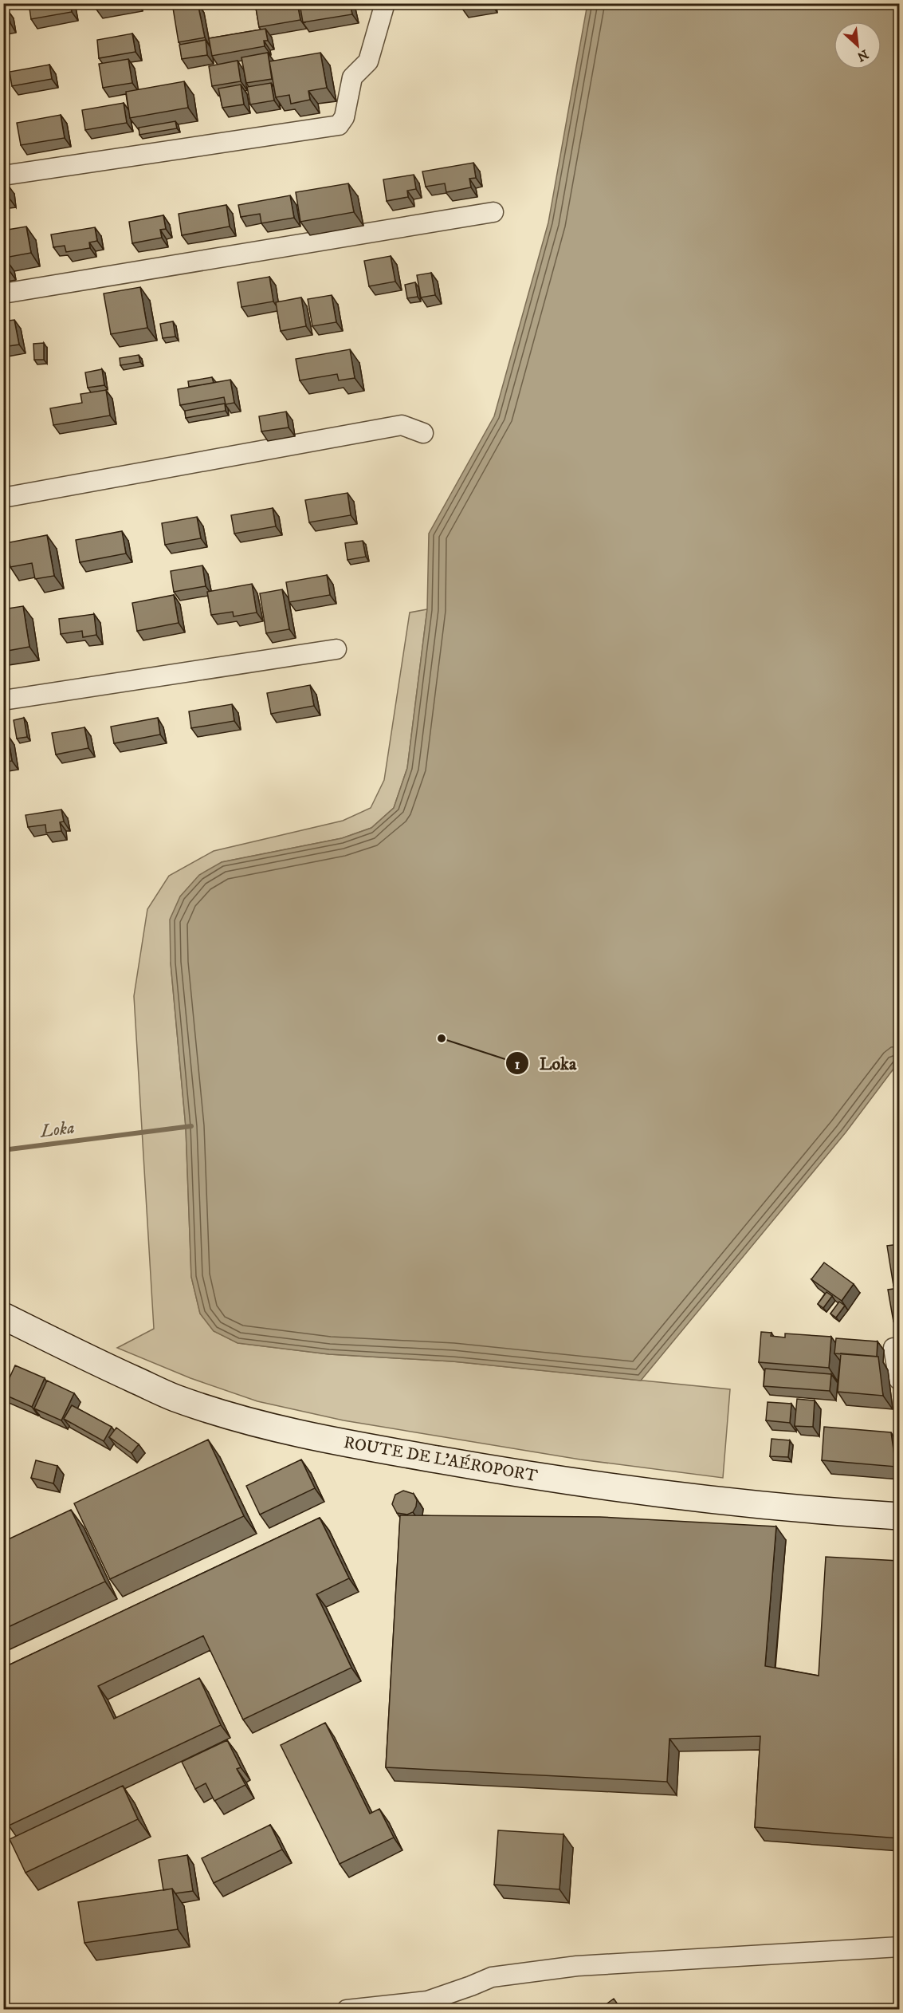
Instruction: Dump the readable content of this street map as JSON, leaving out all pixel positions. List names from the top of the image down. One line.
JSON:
{"streets":{"main road":["ROUTE DE L'AÉROPORT"]},"water":["Loka"],"places":["Loka"],"north":"bottom right"}
